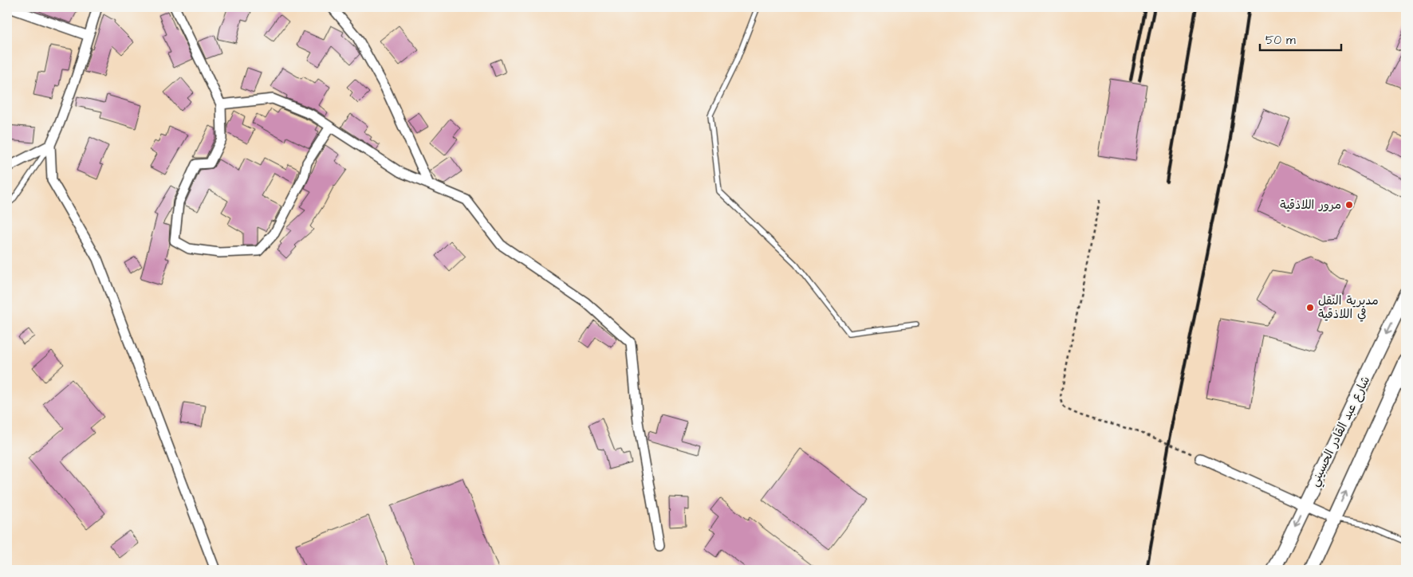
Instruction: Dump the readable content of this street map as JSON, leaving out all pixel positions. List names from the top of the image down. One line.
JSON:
{"streets":{"main road":["شارع عبد القادر الحسيني"]},"places":["مرور اللاذقية","مديرية النقل في اللاذقية"],"scale_bar":"50 m"}
